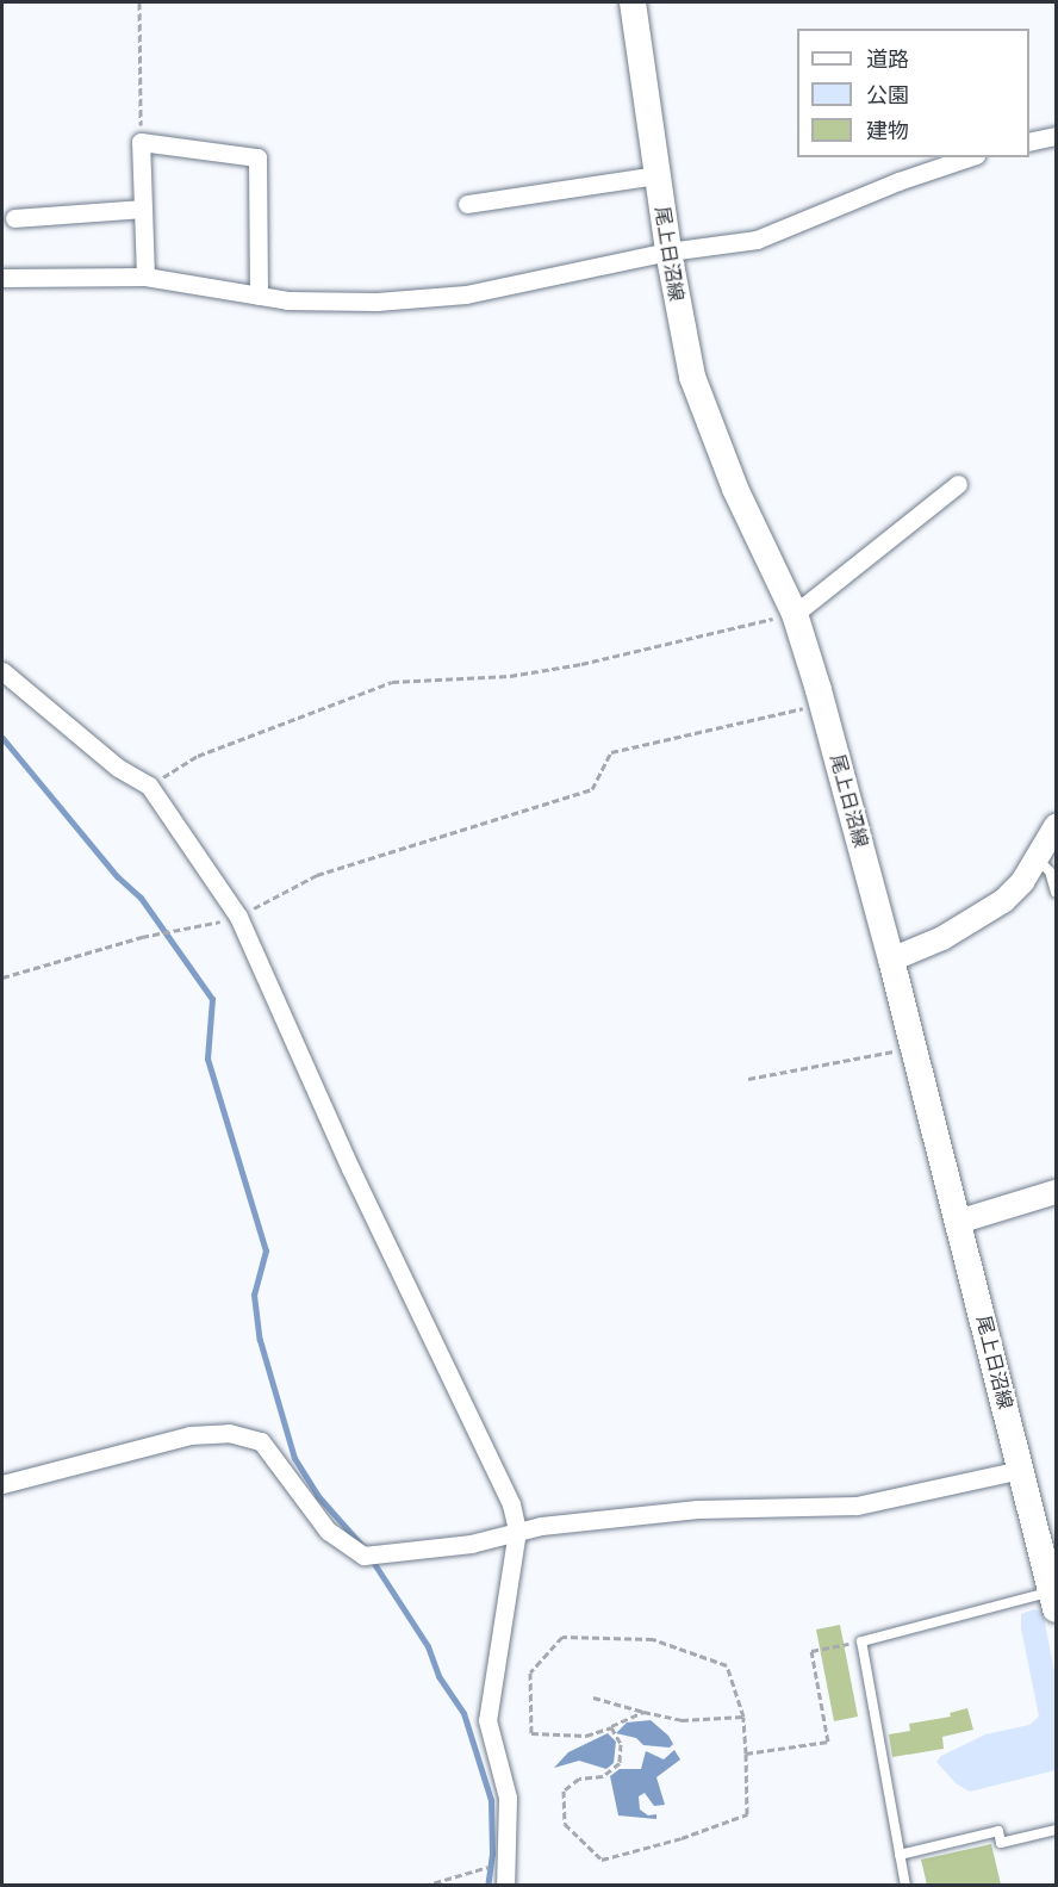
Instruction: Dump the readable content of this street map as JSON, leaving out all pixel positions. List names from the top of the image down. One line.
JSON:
{"streets":{"main road":["尾上日沼線"]},"legend":["道路","公園","建物"]}
